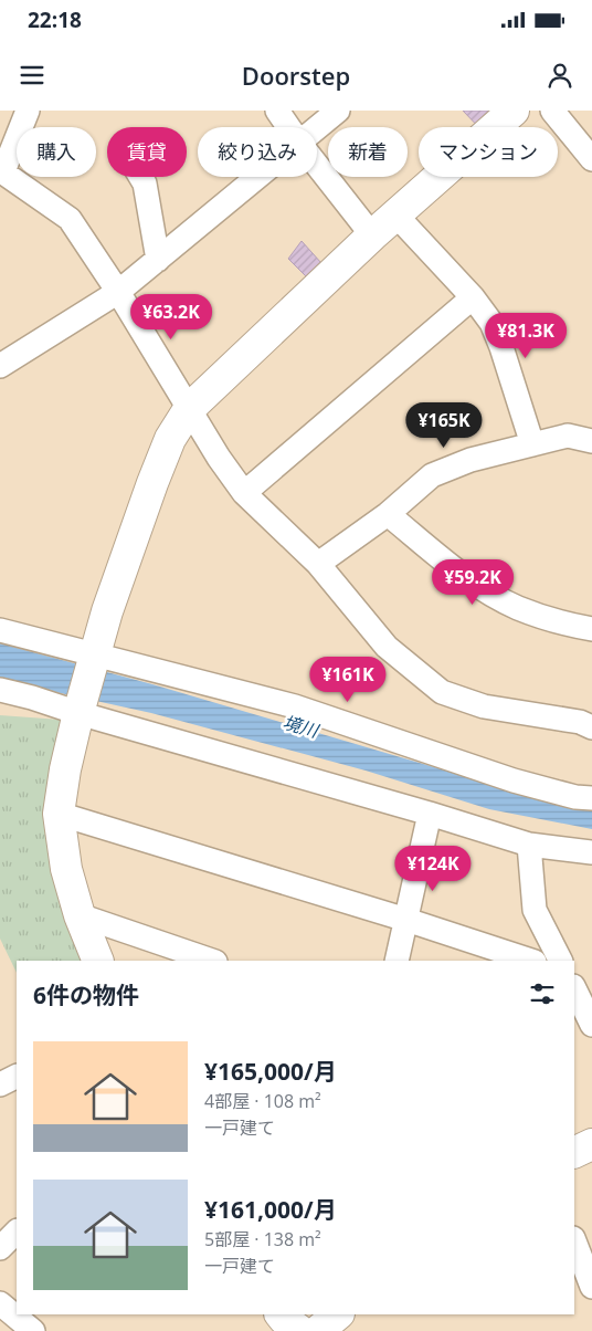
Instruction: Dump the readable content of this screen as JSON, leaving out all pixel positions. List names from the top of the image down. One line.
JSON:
{"water":["境川"],"page":{"status":"22:18","header":"Doorstep","chip":["購入","賃貸","絞り込み","新着","マンション"],"price":["¥63.2K","¥81.3K","¥165K","¥59.2K","¥161K","¥124K"],"heading":"6件の物件","list":[{"name":"¥165,000/月","note":"4部屋 · 108 m² · 一戸建て"},{"name":"¥161,000/月","note":"5部屋 · 138 m² · 一戸建て"}]}}
